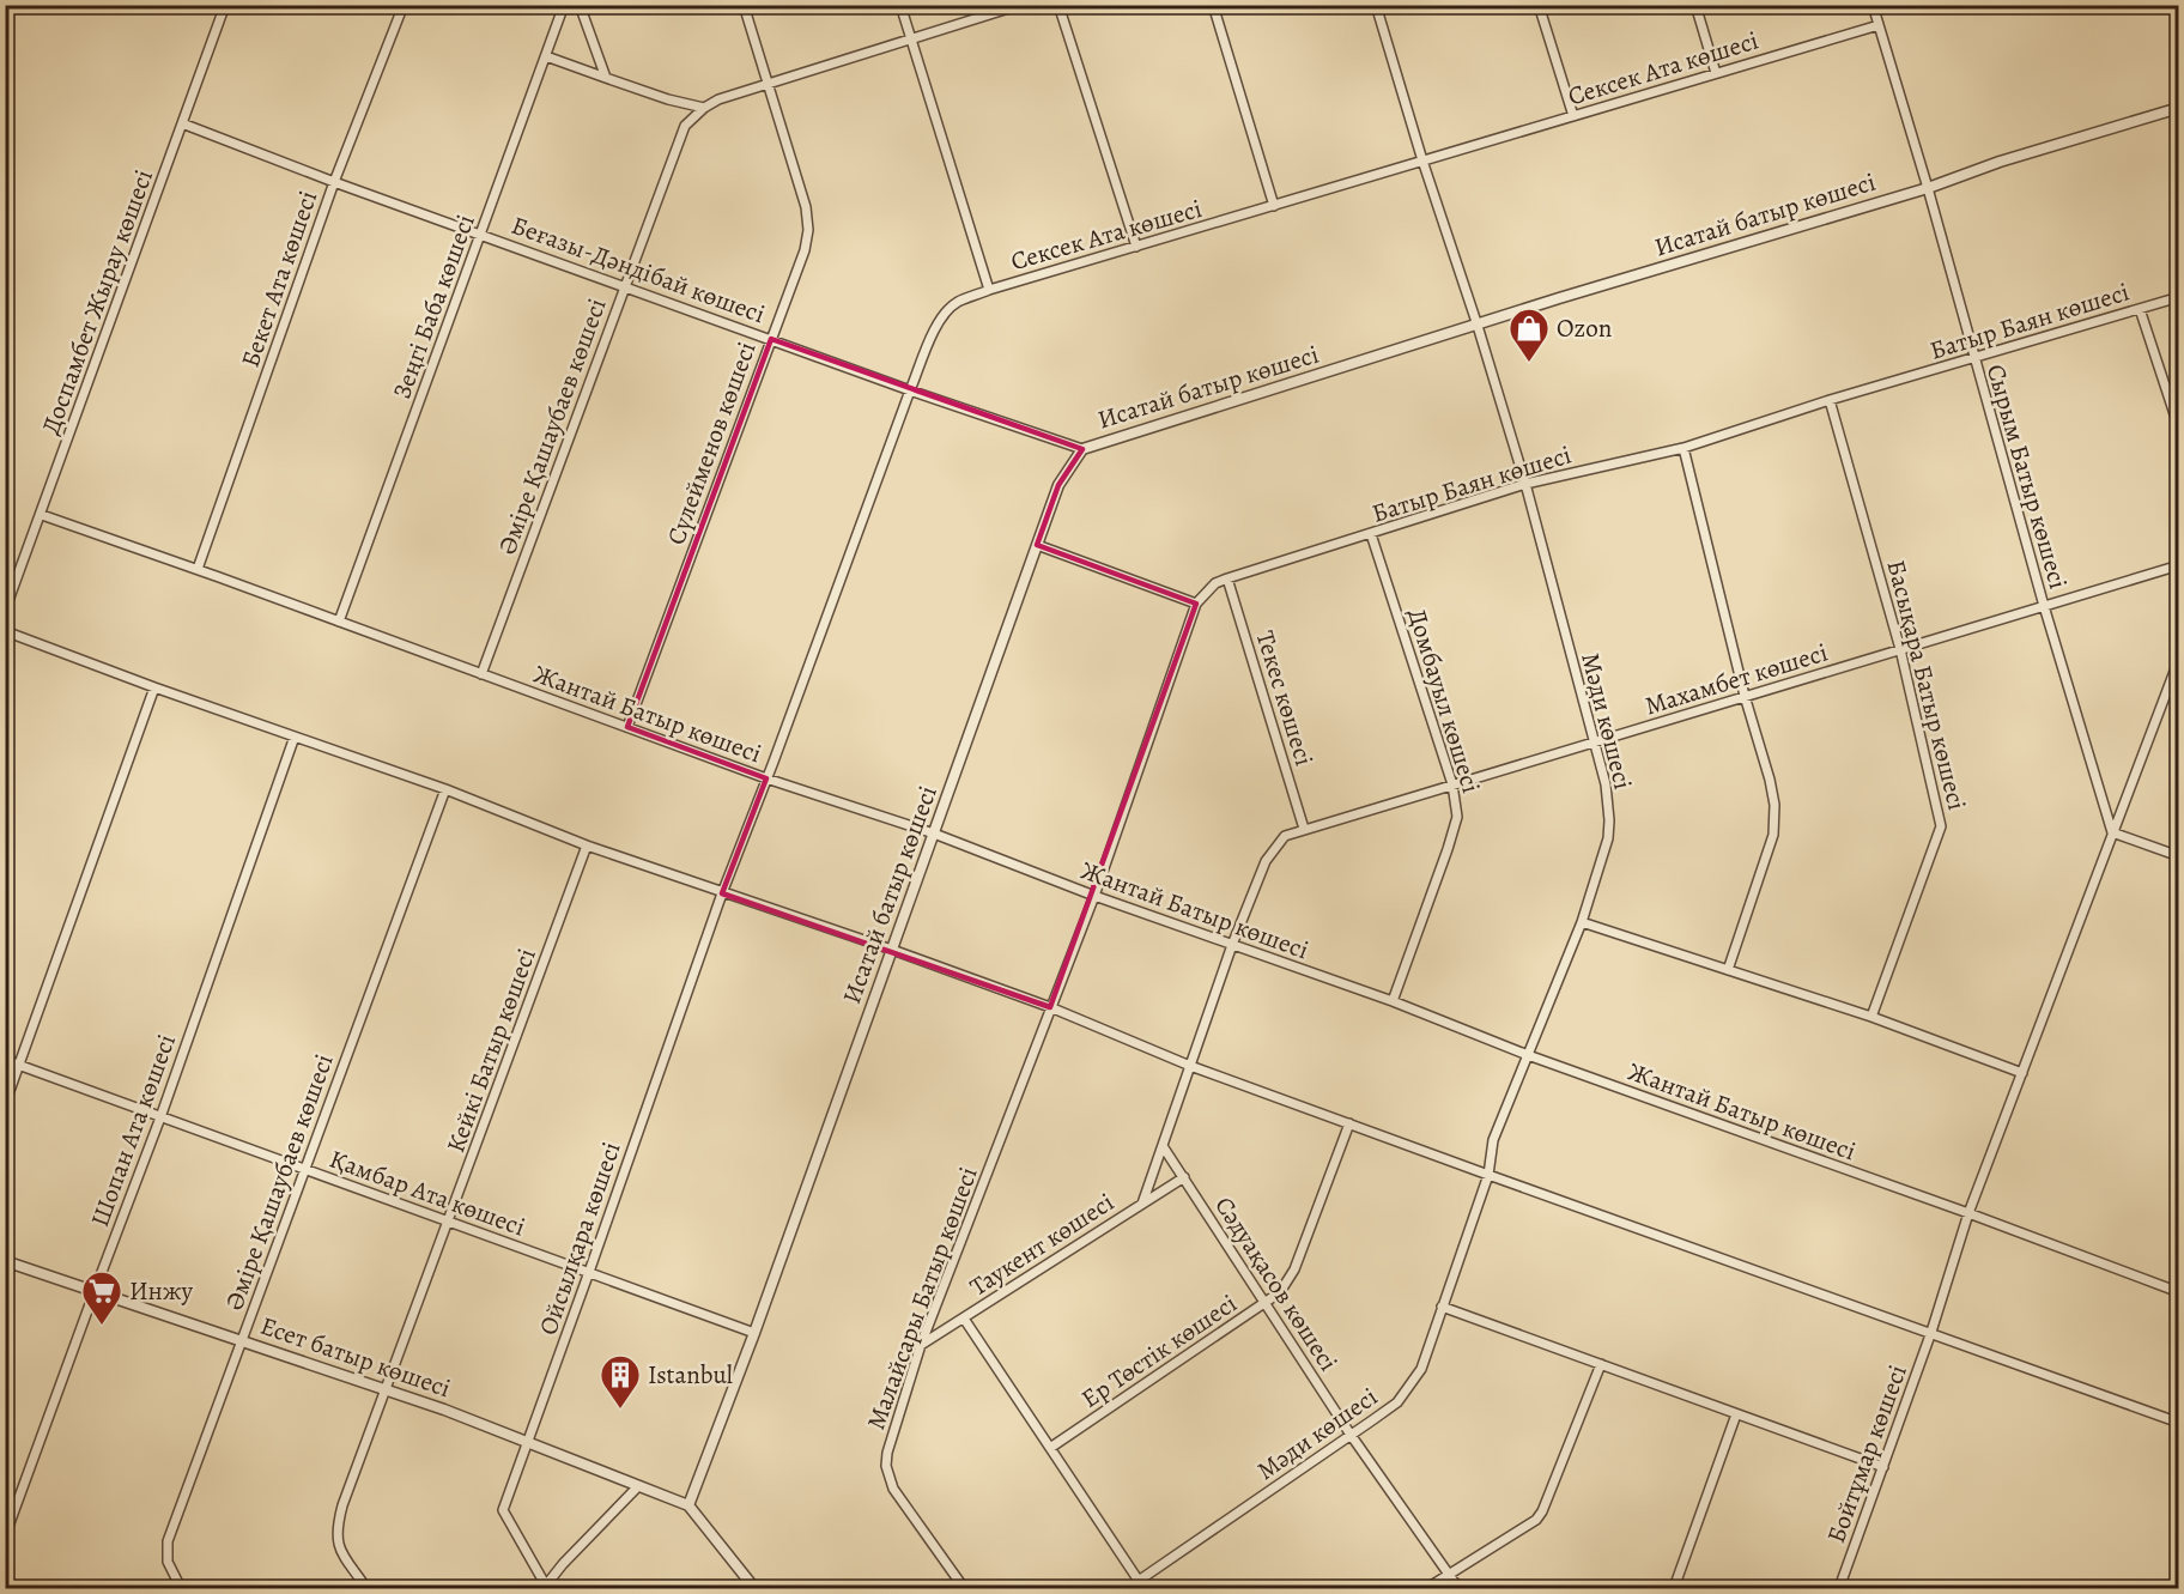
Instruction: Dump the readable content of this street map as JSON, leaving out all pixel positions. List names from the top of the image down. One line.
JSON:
{"streets":{"street":["Сексек Ата көшесі","Исатай батыр көшесі","Беғазы-Дәндібай көшесі","Бекет Ата көшесі","Доспамбет Жырау көшесі","Зеңгі Баба көшесі","Батыр Баян көшесі","Әміре Қашаубаев көшесі","Сүлейменов көшесі","Сырым Батыр көшесі","Махамбет көшесі","Басықара Батыр көшесі","Текес көшесі","Домбауыл көшесі","Жантай Батыр көшесі","Мәди көшесі","Кейкі Батыр көшесі","Шопан Ата көшесі","Қамбар Ата көшесі","Ойсылқара көшесі","Таукент көшесі","Сәдуақасов көшесі","Малайсары Батыр көшесі","Ер Төстік көшесі","Есет батыр көшесі","Бойтұмар көшесі"]},"crossings":[["Сексек Ата көшесі","Беғазы-Дәндібай көшесі"],["Сексек Ата көшесі","Сырым Батыр көшесі"],["Сексек Ата көшесі","Жантай Батыр көшесі"],["Сексек Ата көшесі","Мәди көшесі"],["Сексек Ата көшесі","Ойсылқара көшесі"],["Исатай батыр көшесі","Беғазы-Дәндібай көшесі"],["Исатай батыр көшесі","Сырым Батыр көшесі"],["Исатай батыр көшесі","Жантай Батыр көшесі"],["Исатай батыр көшесі","Мәди көшесі"],["Исатай батыр көшесі","Қамбар Ата көшесі"],["Исатай батыр көшесі","Есет батыр көшесі"],["Беғазы-Дәндібай көшесі","Бекет Ата көшесі"],["Беғазы-Дәндібай көшесі","Доспамбет Жырау көшесі"],["Беғазы-Дәндібай көшесі","Зеңгі Баба көшесі"],["Беғазы-Дәндібай көшесі","Әміре Қашаубаев көшесі"],["Беғазы-Дәндібай көшесі","Сүлейменов көшесі"],["Бекет Ата көшесі","Жантай Батыр көшесі"],["Доспамбет Жырау көшесі","Жантай Батыр көшесі"],["Зеңгі Баба көшесі","Жантай Батыр көшесі"],["Батыр Баян көшесі","Сырым Батыр көшесі"],["Батыр Баян көшесі","Басықара Батыр көшесі"],["Батыр Баян көшесі","Текес көшесі"],["Батыр Баян көшесі","Домбауыл көшесі"],["Батыр Баян көшесі","Жантай Батыр көшесі"],["Батыр Баян көшесі","Мәди көшесі"],["Батыр Баян көшесі","Малайсары Батыр көшесі"],["Әміре Қашаубаев көшесі","Сүлейменов көшесі"],["Әміре Қашаубаев көшесі","Жантай Батыр көшесі"],["Әміре Қашаубаев көшесі","Қамбар Ата көшесі"],["Әміре Қашаубаев көшесі","Есет батыр көшесі"],["Сүлейменов көшесі","Жантай Батыр көшесі"],["Сырым Батыр көшесі","Махамбет көшесі"],["Сырым Батыр көшесі","Бойтұмар көшесі"],["Махамбет көшесі","Басықара Батыр көшесі"],["Махамбет көшесі","Текес көшесі"],["Махамбет көшесі","Домбауыл көшесі"],["Махамбет көшесі","Жантай Батыр көшесі"],["Махамбет көшесі","Мәди көшесі"],["Махамбет көшесі","Таукент көшесі"],["Махамбет көшесі","Сәдуақасов көшесі"],["Домбауыл көшесі","Жантай Батыр көшесі"],["Жантай Батыр көшесі","Мәди көшесі"],["Жантай Батыр көшесі","Бойтұмар көшесі"],["Мәди көшесі","Сәдуақасов көшесі"],["Кейкі Батыр көшесі","Қамбар Ата көшесі"],["Кейкі Батыр көшесі","Есет батыр көшесі"],["Шопан Ата көшесі","Қамбар Ата көшесі"],["Шопан Ата көшесі","Есет батыр көшесі"],["Қамбар Ата көшесі","Ойсылқара көшесі"],["Ойсылқара көшесі","Есет батыр көшесі"],["Таукент көшесі","Сәдуақасов көшесі"],["Таукент көшесі","Малайсары Батыр көшесі"],["Сәдуақасов көшесі","Ер Төстік көшесі"]],"places":{"shop":["Ozon"],"supermarket":["Инжу"],"building":["Istanbul"]}}
